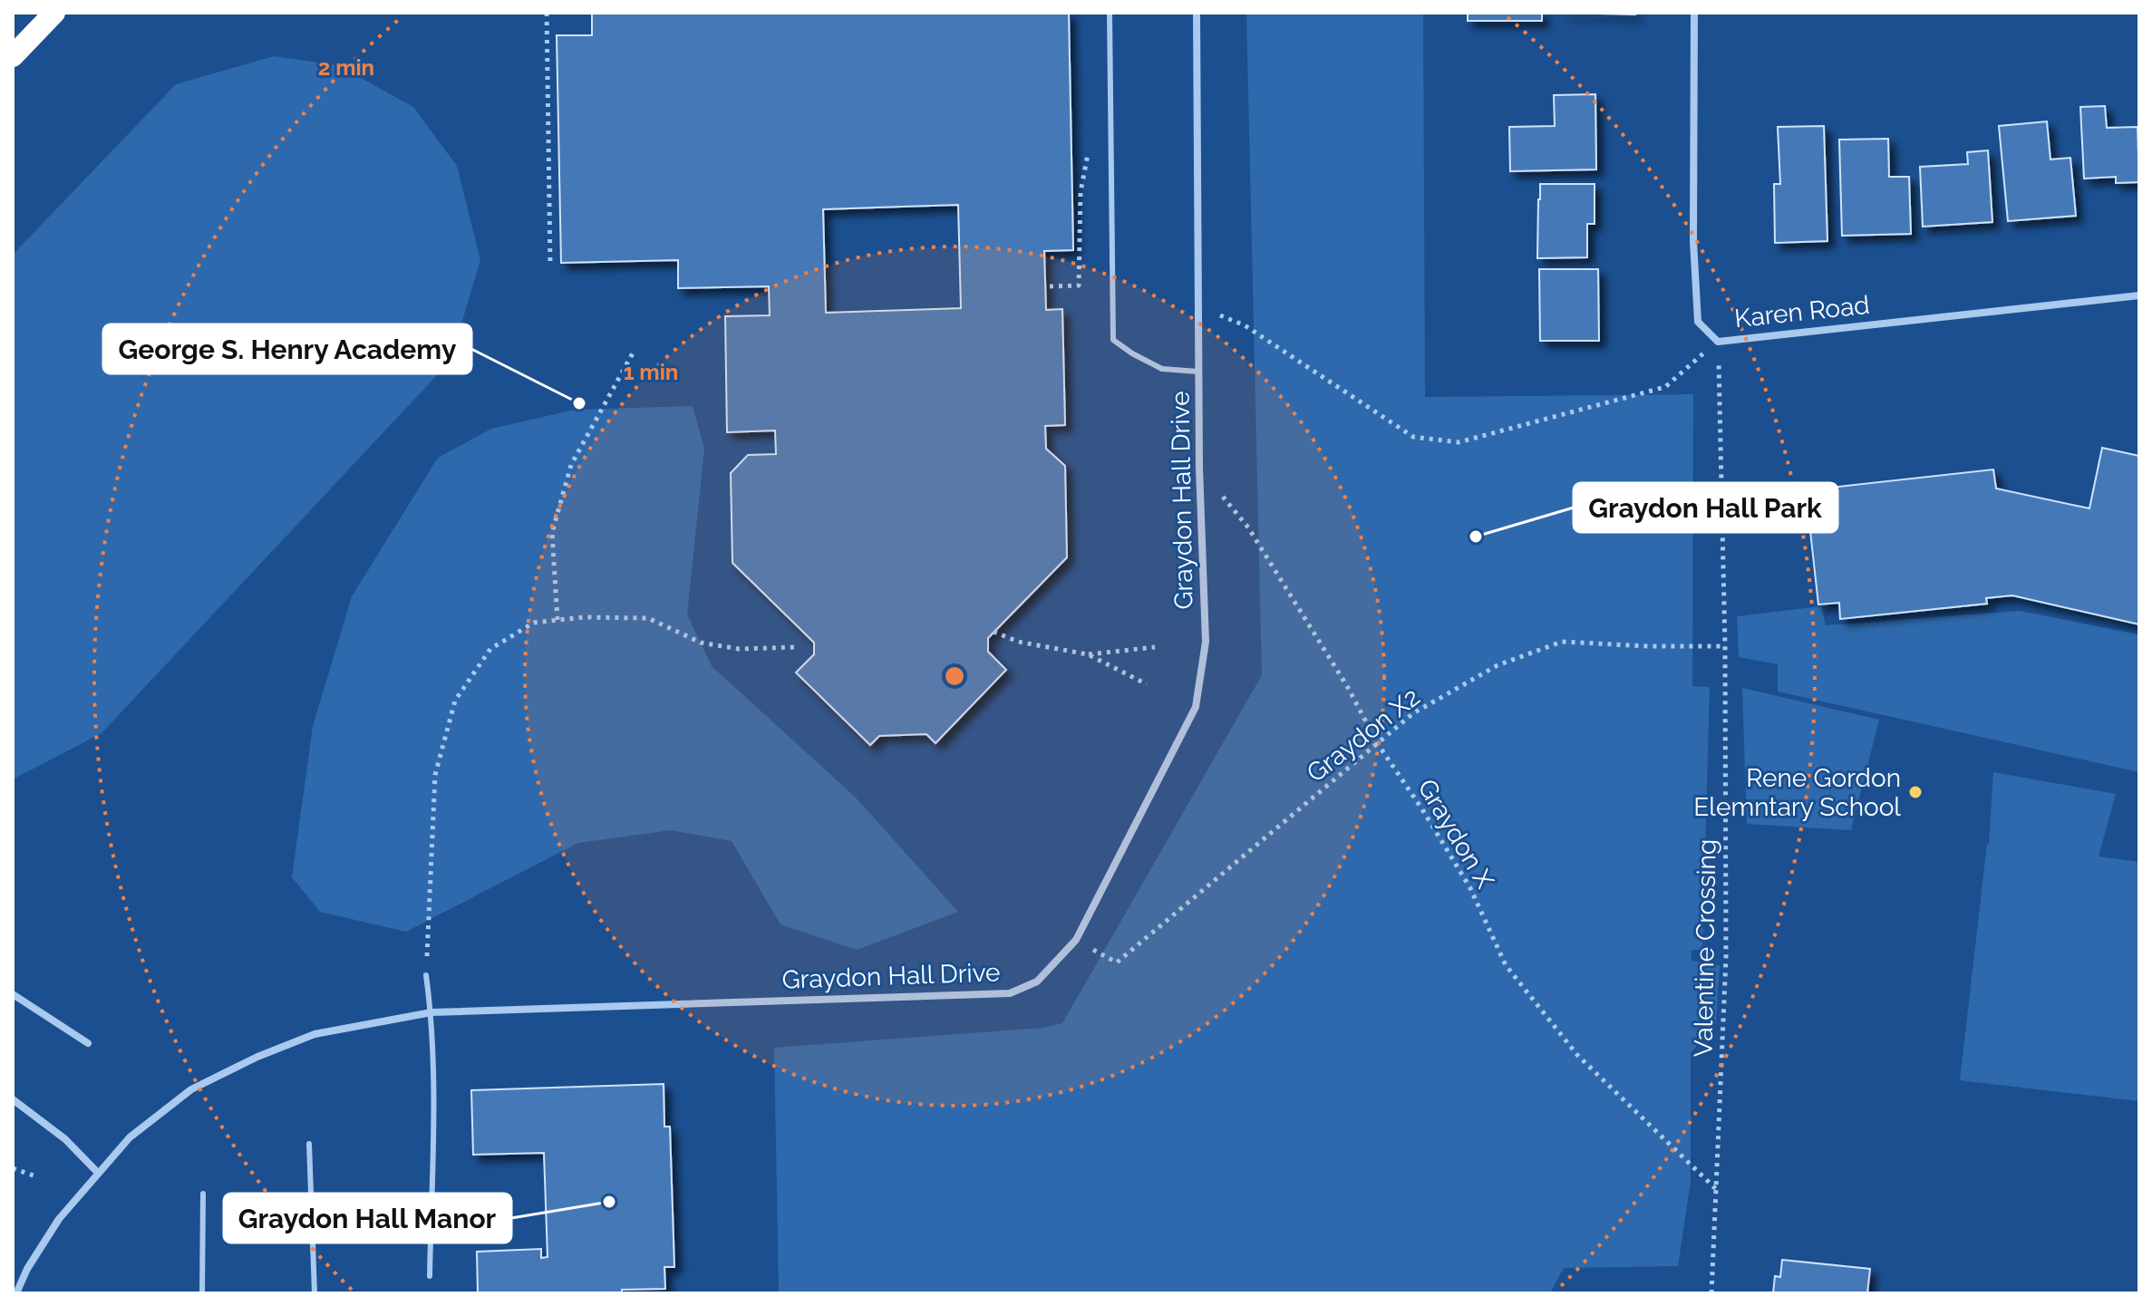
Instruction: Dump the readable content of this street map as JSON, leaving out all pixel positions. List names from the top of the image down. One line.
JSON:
{"streets":{"street":["Karen Road","Graydon Hall Drive"],"path":["Graydon X2","Graydon X","Valentine Crossing"]},"crossings":[["Karen Road","Valentine Crossing"],["Graydon Hall Drive","Graydon X2"],["Graydon Hall Drive","Graydon X"],["Graydon X2","Graydon X"],["Graydon X2","Valentine Crossing"],["Graydon X","Valentine Crossing"]],"places":["George S. Henry Academy","Graydon Hall Park","Rene Gordon Elemntary School","Graydon Hall Manor"],"rings":["2 min","1 min"]}
